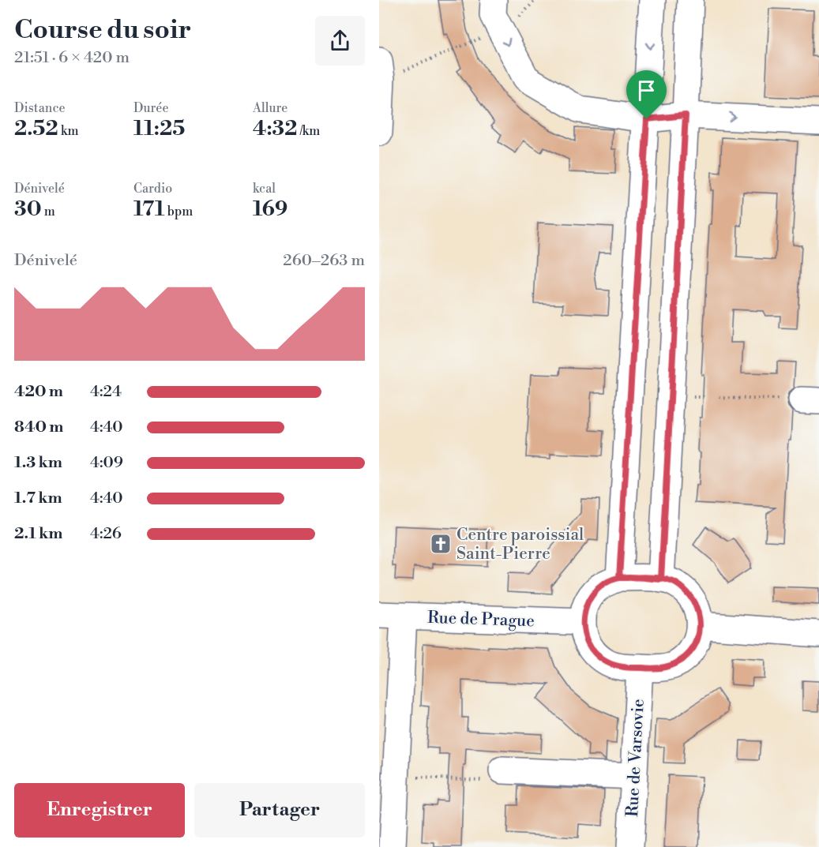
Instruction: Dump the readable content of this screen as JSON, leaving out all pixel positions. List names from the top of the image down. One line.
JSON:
{"streets":{"street":["Rue de Prague","Rue de Varsovie"]},"crossings":[["Rue de Prague","Rue de Varsovie"]],"places":{"church":["Centre paroissial Saint-Pierre"]},"page":{"heading":["Course du soir","21:51 · 6 × 420 m"],"stats":[["Distance","2.52 km"],["Durée","11:25"],["Allure","4:32 /km"],["Dénivelé","30 m"],["Cardio","171 bpm"],["kcal","169"]],"chart":["Dénivelé","260–263 m"],"list":[{"name":"420 m","note":"4:24"},{"name":"840 m","note":"4:40"},{"name":"1.3 km","note":"4:09"},{"name":"1.7 km","note":"4:40"},{"name":"2.1 km","note":"4:26"}],"buttons":["Enregistrer","Partager"]}}
